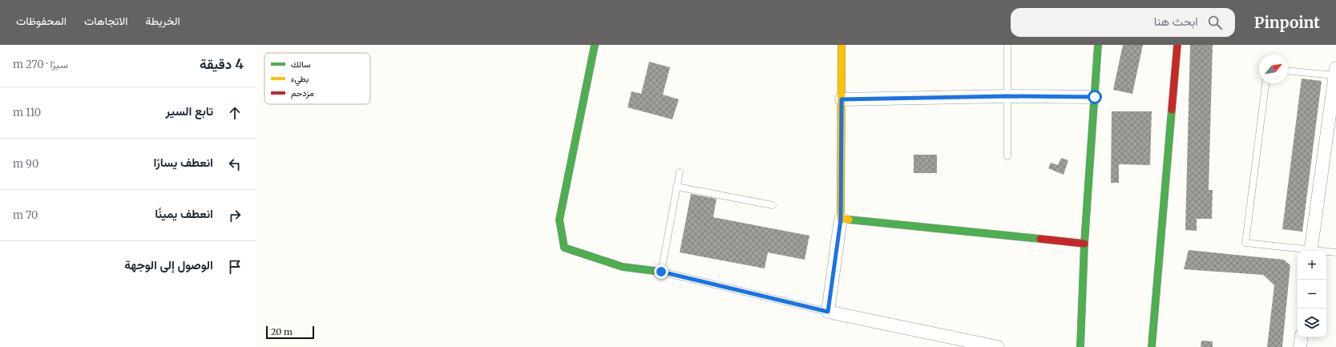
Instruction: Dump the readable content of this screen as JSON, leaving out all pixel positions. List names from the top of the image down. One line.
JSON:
{"legend":["سالك","بطيء","مزدحم"],"scale_bar":"20 m","north":"top right","page":{"header":"Pinpoint","search":"ابحث هنا","nav":["الخريطة","الاتجاهات","المحفوظات"],"heading":["4 دقيقة","سيرًا · 270 m"],"list":[["تابع السير","110 m"],["انعطف يسارًا","90 m"],["انعطف يمينًا","70 m"],"الوصول إلى الوجهة"],"map_buttons":["+","−"],"scale":"20 m"}}
